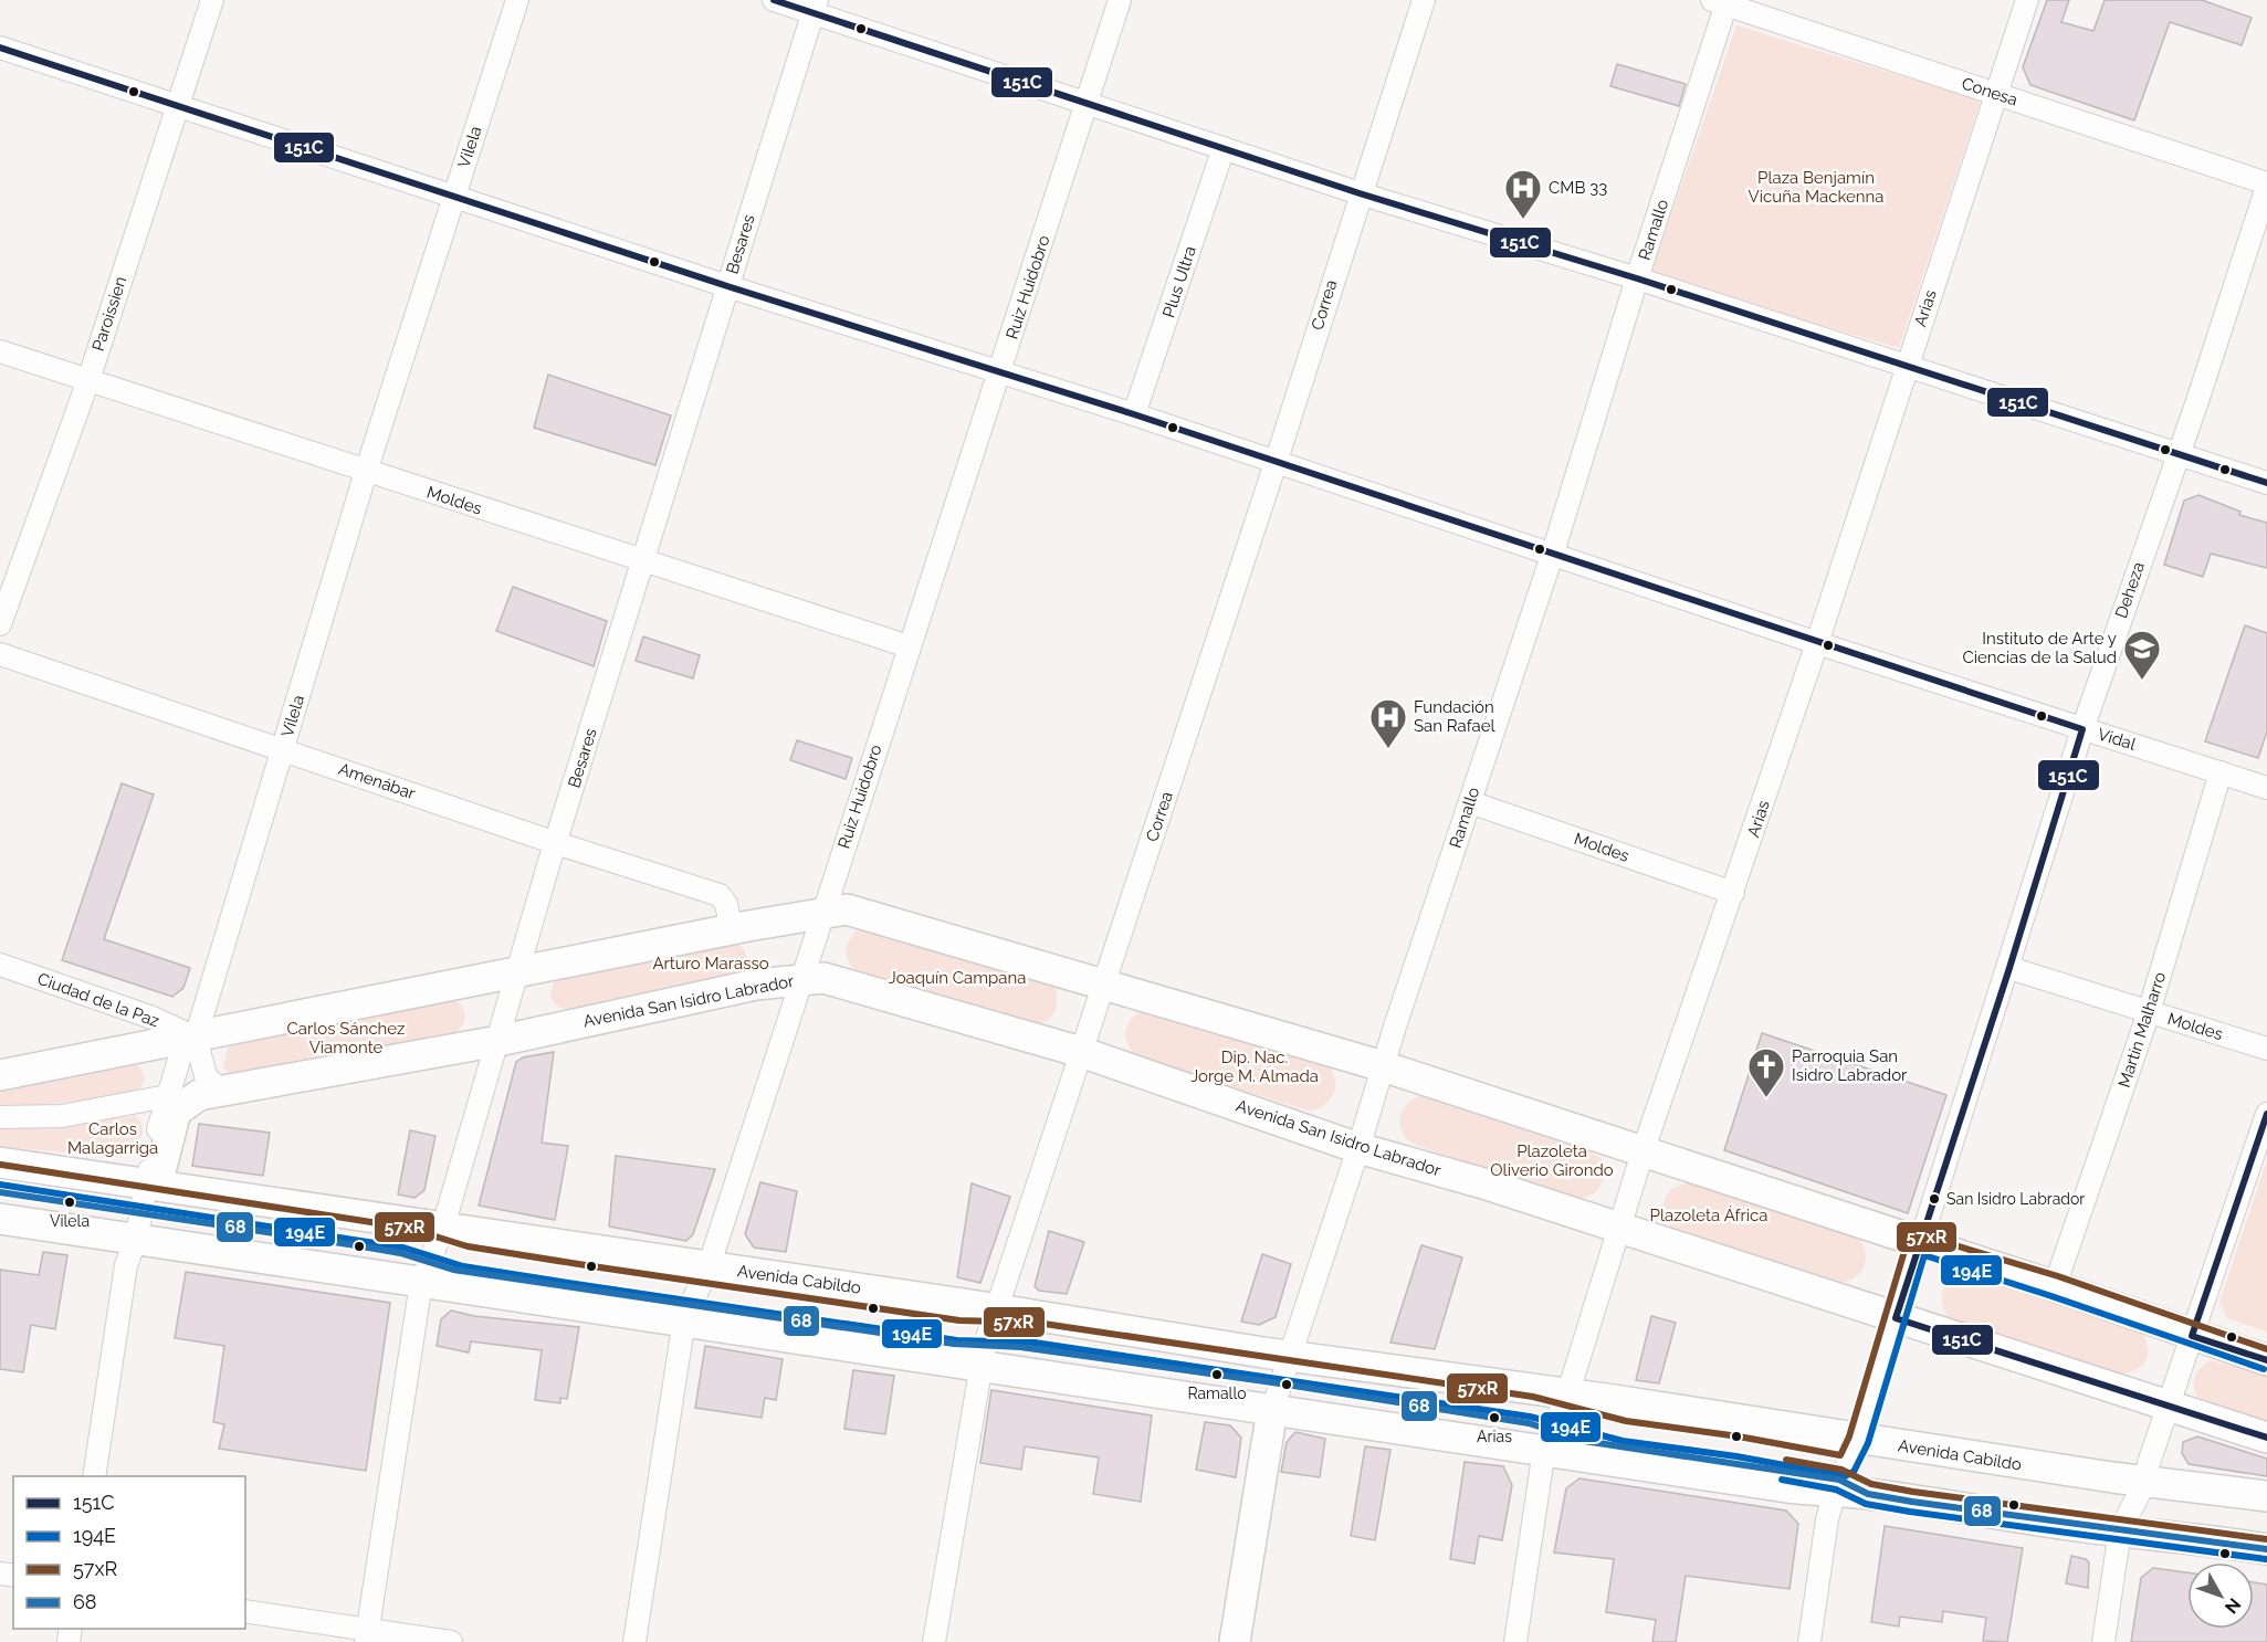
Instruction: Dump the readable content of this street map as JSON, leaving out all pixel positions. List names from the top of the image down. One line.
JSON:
{"streets":{"street":["Conesa","Vilela","Ramallo","Besares","Plus Ultra","Ruiz Huidobro","Correa","Arias","Paroissien","Moldes","Deheza","Vidal","Amenábar","Ciudad de la Paz","Avenida San Isidro Labrador","Martín Malharro","Avenida Cabildo"]},"crossings":[["Conesa","Ramallo"],["Conesa","Arias"],["Conesa","Deheza"],["Vilela","Moldes"],["Vilela","Vidal"],["Vilela","Amenábar"],["Vilela","Ciudad de la Paz"],["Vilela","Avenida San Isidro Labrador"],["Vilela","Avenida Cabildo"],["Ramallo","Moldes"],["Ramallo","Vidal"],["Ramallo","Avenida San Isidro Labrador"],["Ramallo","Avenida Cabildo"],["Besares","Moldes"],["Besares","Vidal"],["Besares","Amenábar"],["Besares","Avenida San Isidro Labrador"],["Besares","Avenida Cabildo"],["Plus Ultra","Vidal"],["Ruiz Huidobro","Moldes"],["Ruiz Huidobro","Vidal"],["Ruiz Huidobro","Avenida San Isidro Labrador"],["Ruiz Huidobro","Avenida Cabildo"],["Correa","Vidal"],["Correa","Avenida San Isidro Labrador"],["Correa","Avenida Cabildo"],["Arias","Moldes"],["Arias","Vidal"],["Arias","Avenida San Isidro Labrador"],["Arias","Avenida Cabildo"],["Paroissien","Moldes"],["Paroissien","Vidal"],["Moldes","Deheza"],["Moldes","Martín Malharro"],["Deheza","Vidal"],["Deheza","Avenida San Isidro Labrador"],["Deheza","Avenida Cabildo"],["Vidal","Martín Malharro"]],"parks":["Plaza Benjamín Vicuña Mackenna","Arturo Marasso","Joaquín Campana","Carlos Sánchez Viamonte","Dip. Nac. Jorge M. Almada","Carlos Malagarriga","Plazoleta Oliverio Girondo","Plazoleta África"],"places":{"hospital":["CMB 33","Fundación San Rafael"],"school or university":["Instituto de Arte y Ciencias de la Salud"],"church":["Parroquia San Isidro Labrador"],"other":["San Isidro Labrador","Vilela","Ramallo","Arias"]},"lines":["transit line 151C","transit line 57xR","transit line 194E","transit line 68"],"legend":["151C","194E","57xR","68"],"north":"bottom right"}
